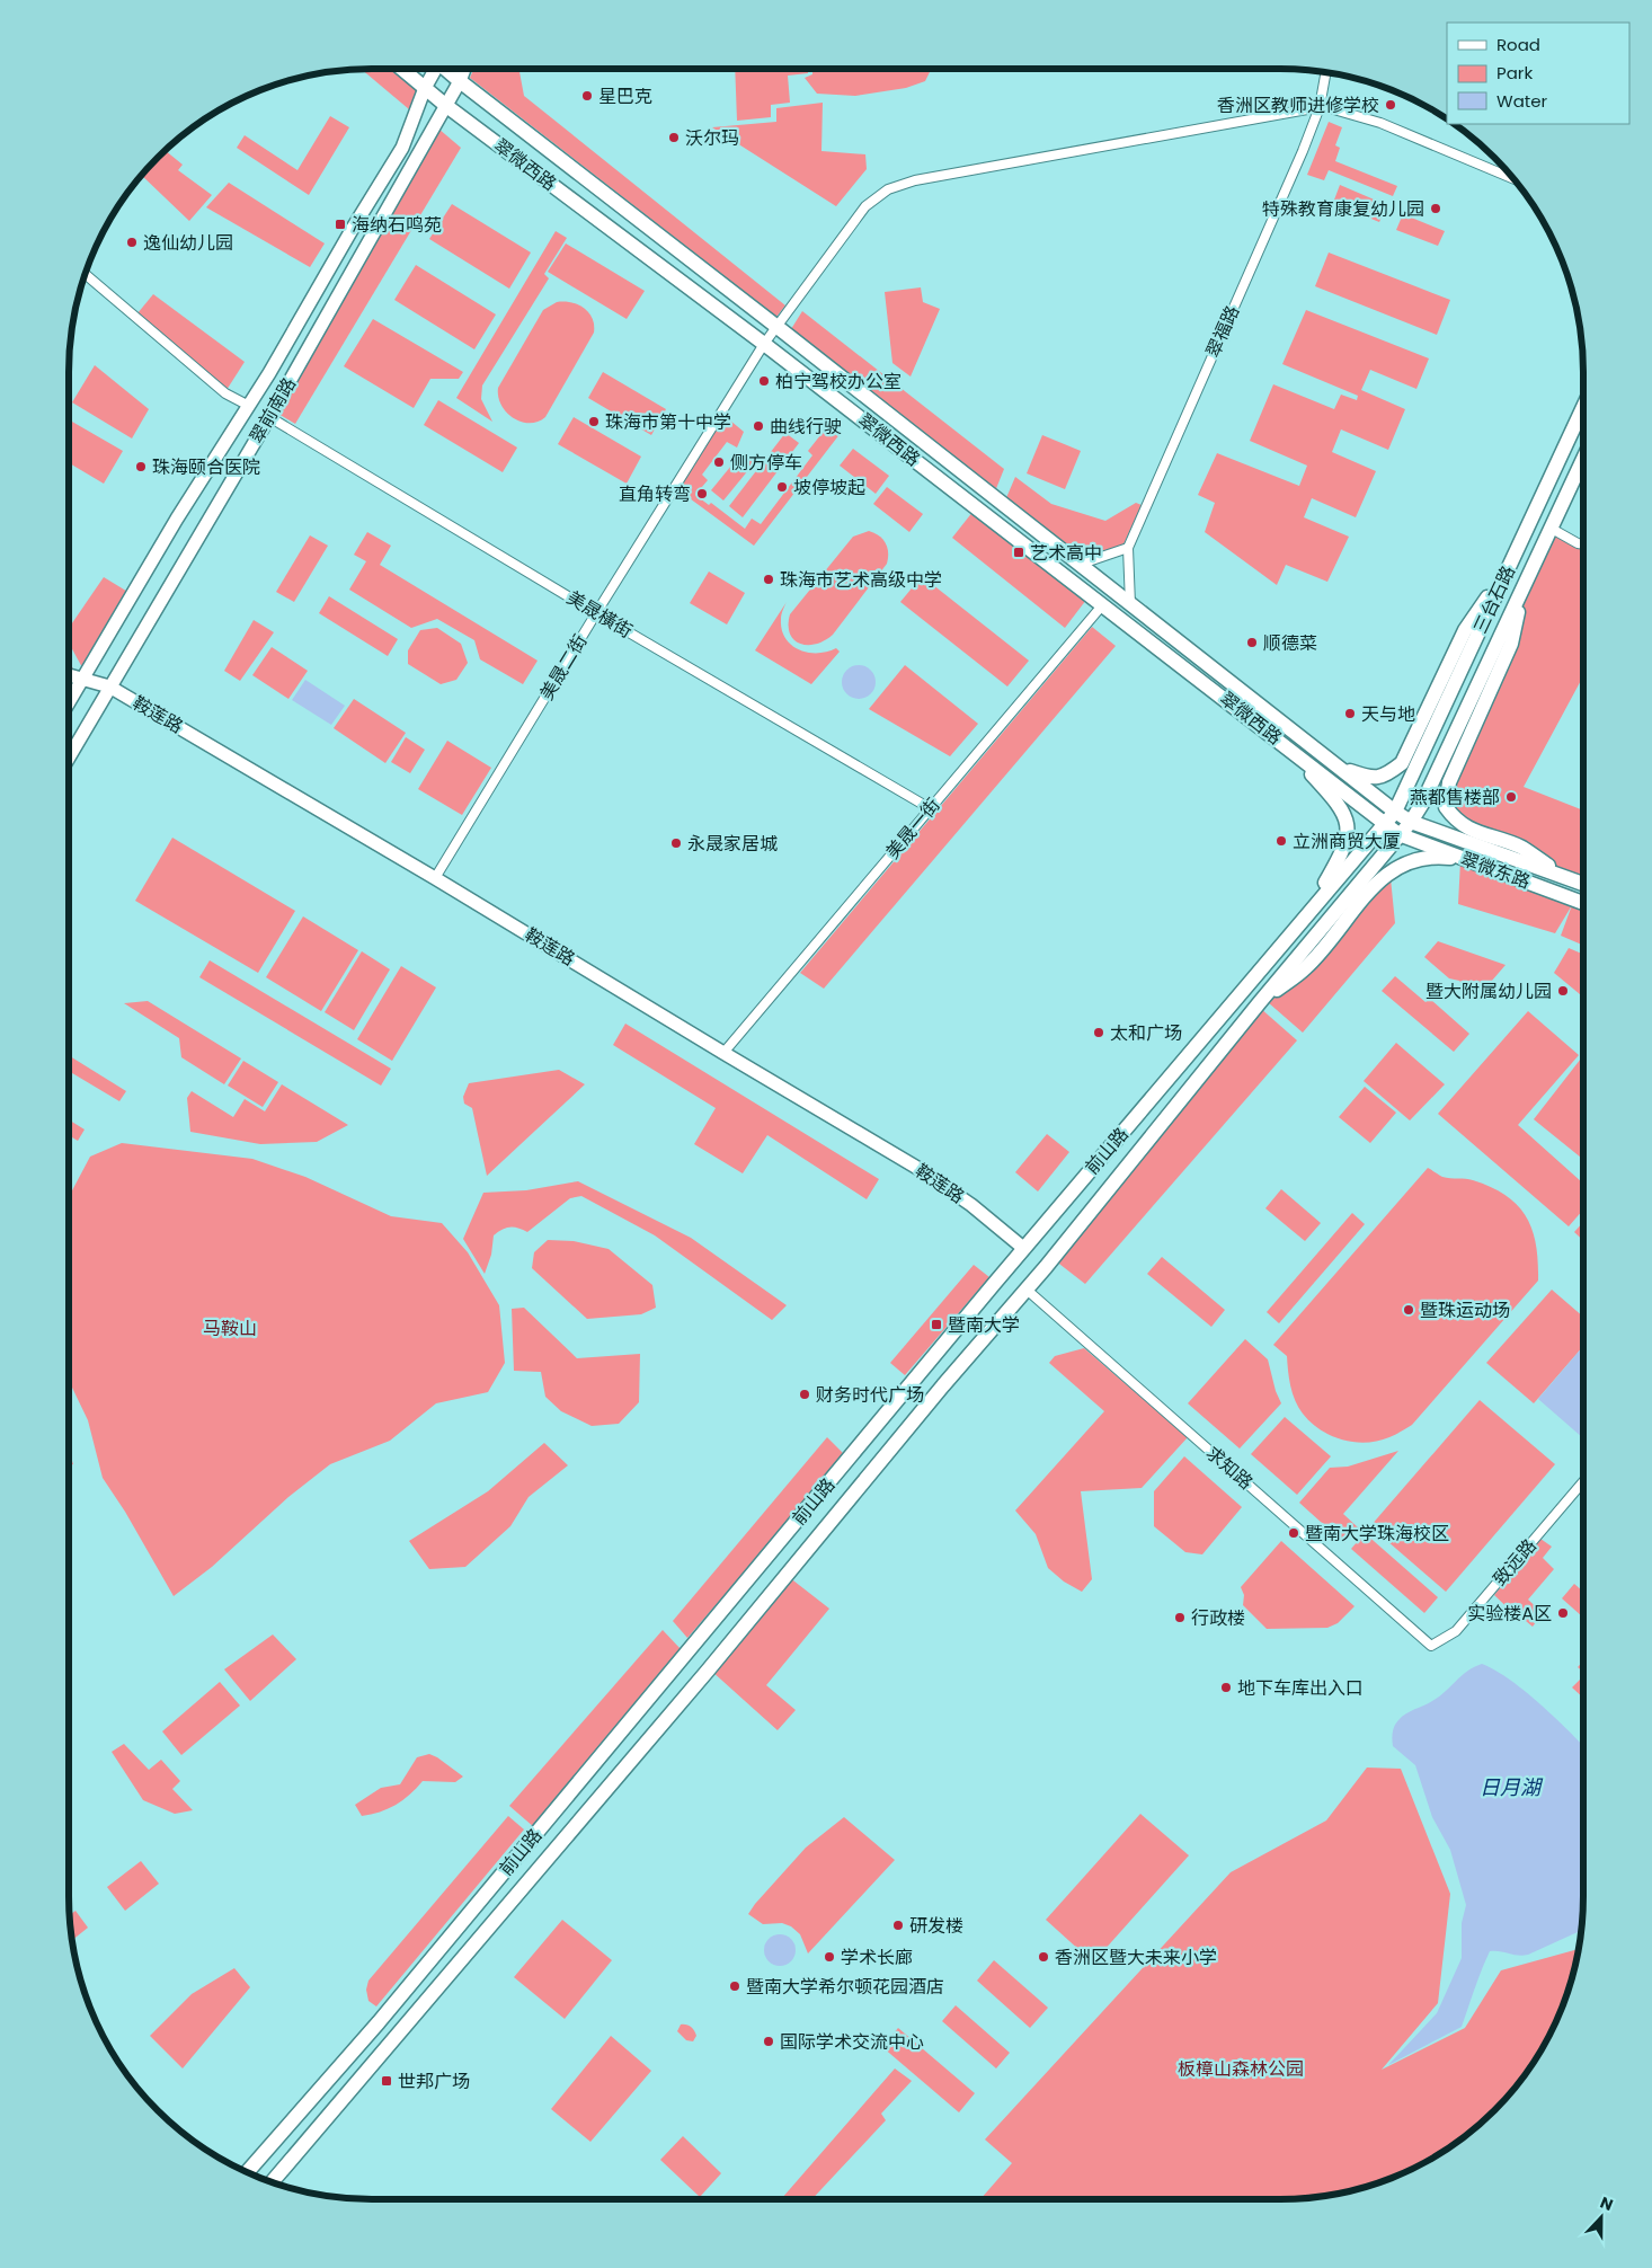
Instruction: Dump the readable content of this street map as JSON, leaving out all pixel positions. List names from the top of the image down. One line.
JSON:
{"streets":{"main road":["翠微西路","翠前南路","三台石路","鞍莲路","翠微东路","前山路"],"street":["翠福路","美晟橫街","美晟二街","美晟一街","求知路","致远路"]},"crossings":[["翠微西路","翠前南路"],["翠微西路","三台石路"],["翠微西路","美晟二街"],["翠微西路","美晟一街"],["翠微西路","翠微东路"],["翠微西路","前山路"],["翠福路","美晟二街"],["翠前南路","美晟橫街"],["翠前南路","鞍莲路"],["三台石路","翠微东路"],["三台石路","前山路"],["美晟橫街","美晟二街"],["美晟橫街","美晟一街"],["美晟二街","鞍莲路"],["鞍莲路","美晟一街"],["鞍莲路","前山路"],["翠微东路","前山路"],["前山路","求知路"],["求知路","致远路"]],"water":["日月湖"],"parks":["马鞍山","板樟山森林公园"],"places":{"other":["星巴克","香洲区教师进修学校","沃尔玛","特殊教育康复幼儿园","逸仙幼儿园","柏宁驾校办公室","珠海市第十中学","曲线行驶","侧方停车","珠海颐合医院","坡停坡起","直角转弯","珠海市艺术高级中学","顺德菜","天与地","燕都售楼部","立洲商贸大厦","永晟家居城","暨大附属幼儿园","太和广场","暨珠运动场","财务时代广场","暨南大学珠海校区","实验楼A区","行政楼","地下车库出入口","研发楼","学术长廊","香洲区暨大未来小学","暨南大学希尔顿花园酒店","国际学术交流中心"],"transit":["海纳石鸣苑","艺术高中","暨南大学","世邦广场"]},"legend":["Road","Park","Water"],"north":"top"}
